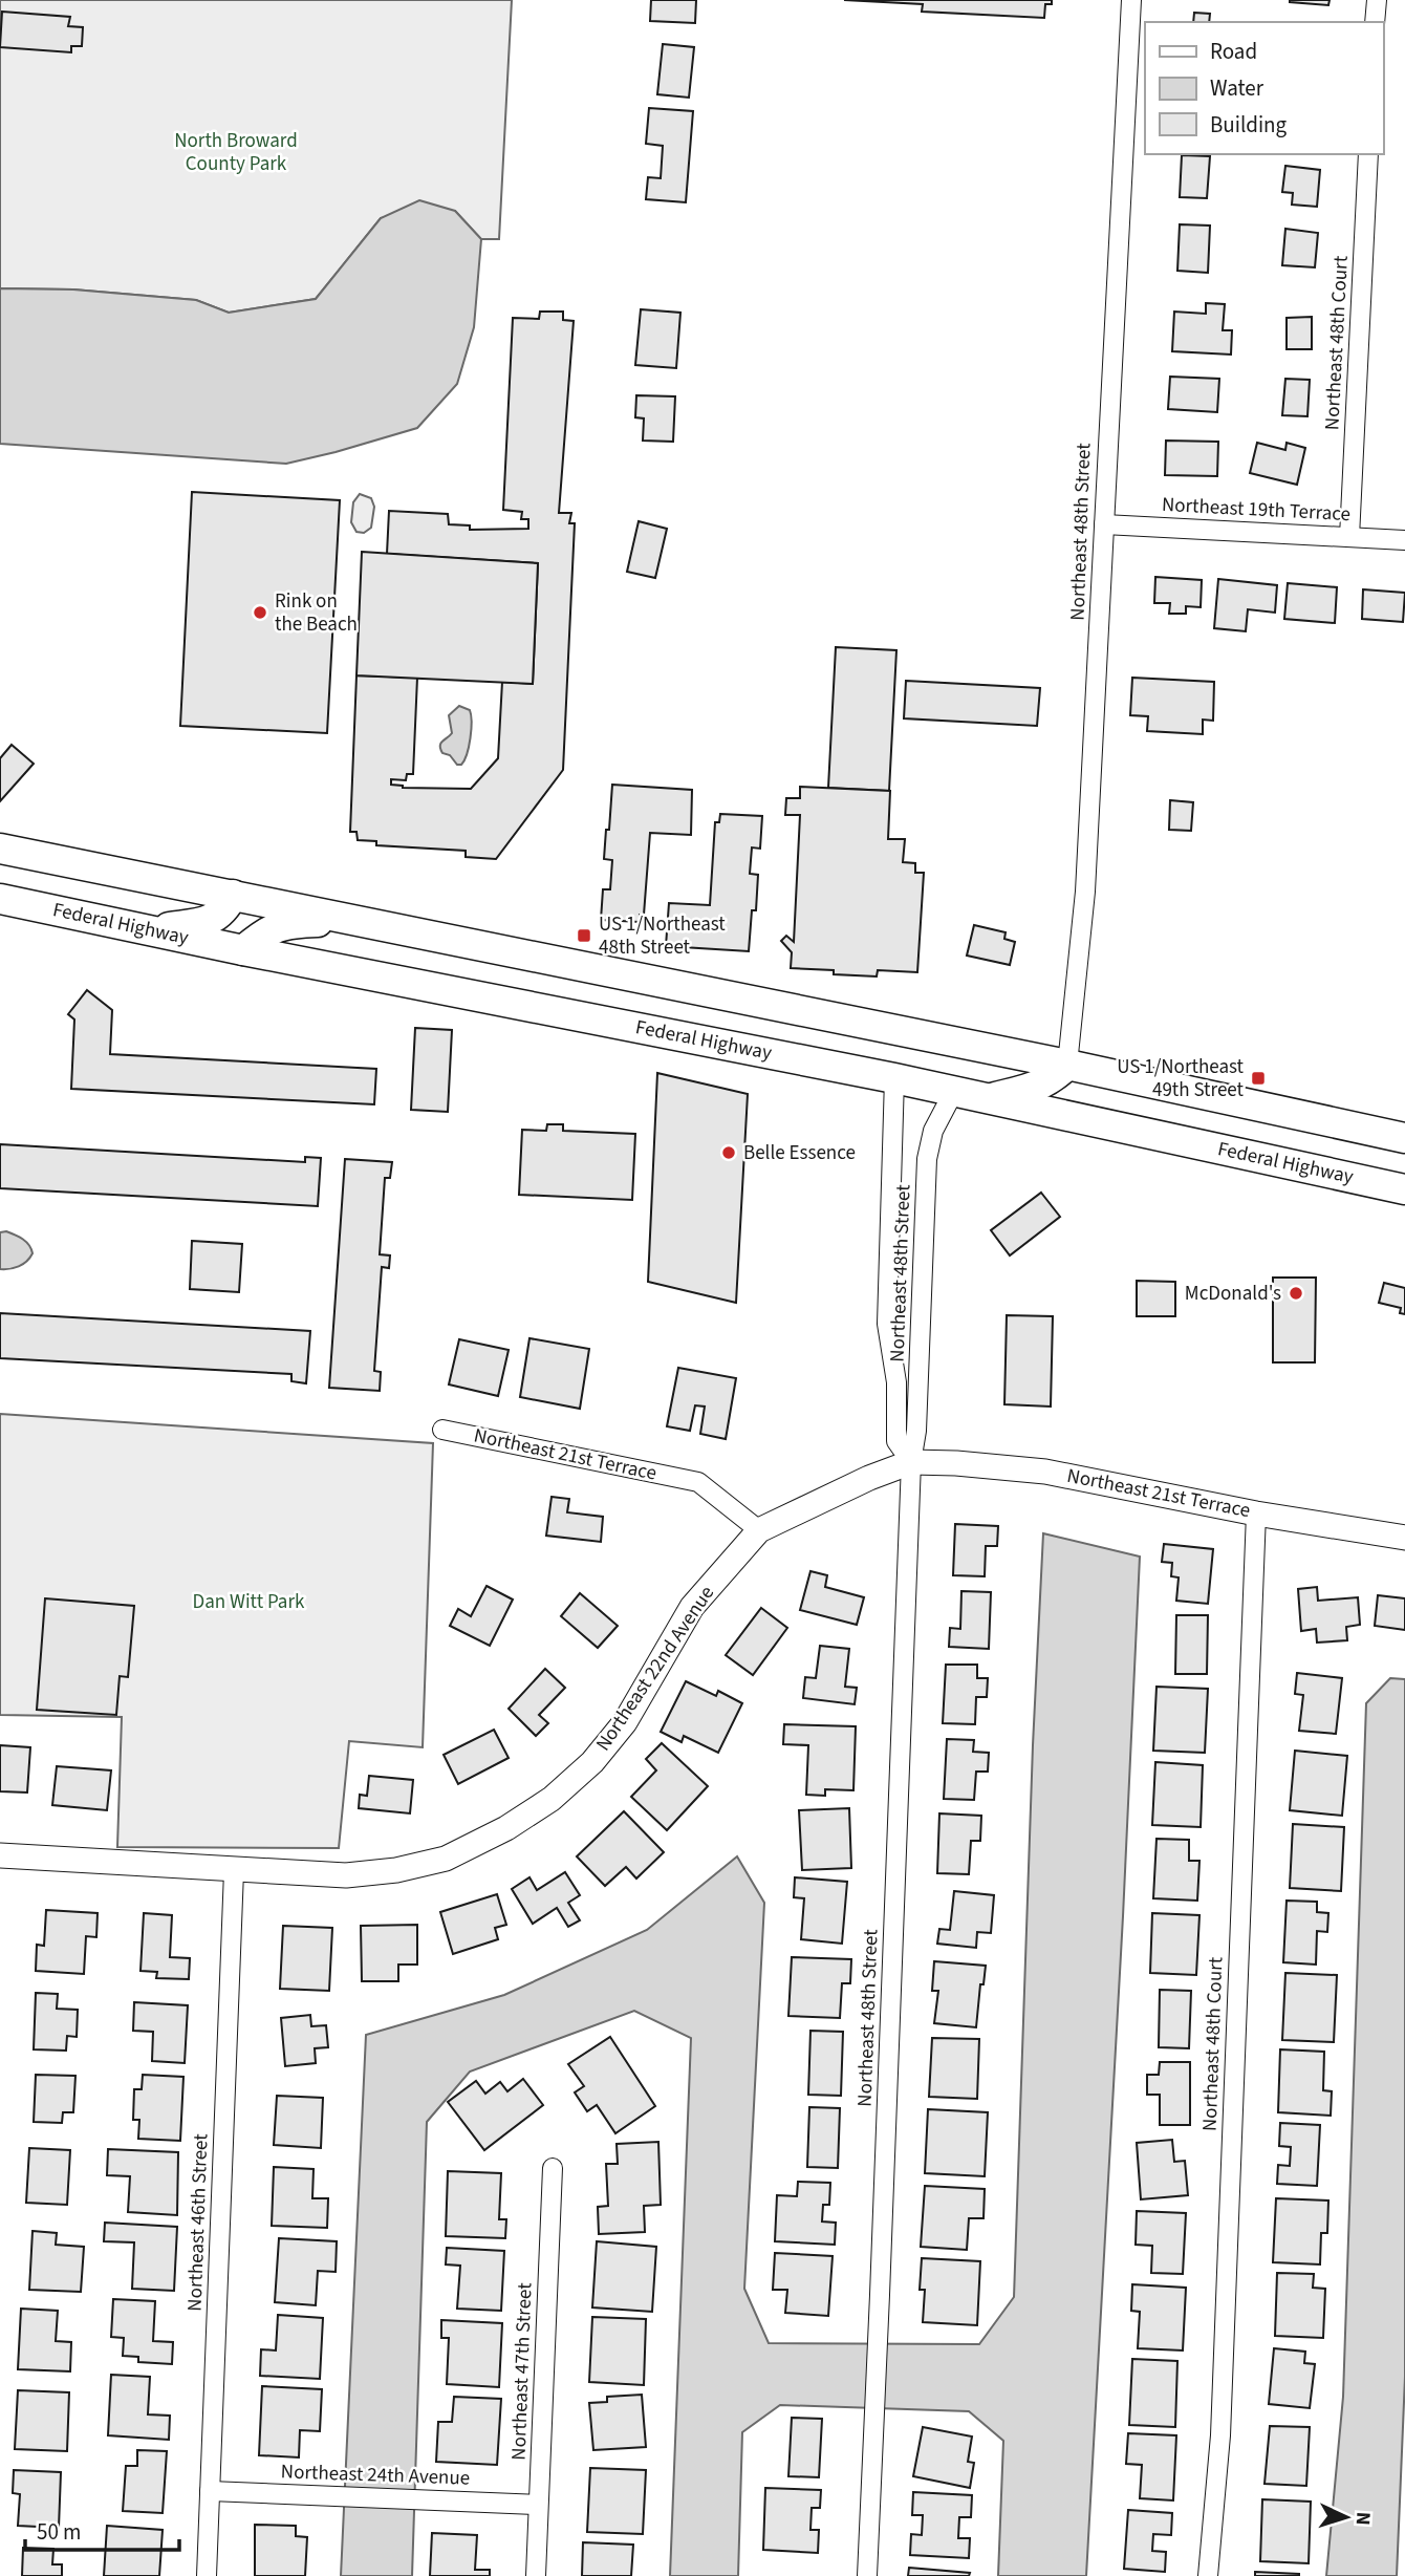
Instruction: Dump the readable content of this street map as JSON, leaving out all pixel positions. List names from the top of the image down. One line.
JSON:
{"streets":{"main road":["Federal Highway"],"street":["Northeast 48th Court","Northeast 19th Terrace","Northeast 48th Street","Northeast 21st Terrace","Northeast 22nd Avenue","Northeast 46th Street","Northeast 47th Street","Northeast 24th Avenue"]},"crossings":[["Northeast 48th Court","Northeast 19th Terrace"],["Northeast 48th Court","Northeast 21st Terrace"],["Northeast 19th Terrace","Northeast 48th Street"],["Northeast 48th Street","Federal Highway"],["Northeast 48th Street","Northeast 21st Terrace"],["Northeast 48th Street","Northeast 22nd Avenue"],["Northeast 21st Terrace","Northeast 22nd Avenue"],["Northeast 22nd Avenue","Northeast 46th Street"],["Northeast 46th Street","Northeast 24th Avenue"],["Northeast 47th Street","Northeast 24th Avenue"]],"parks":["North Broward County Park","Dan Witt Park"],"places":{"other":["Rink on the Beach","Belle Essence","McDonald's"],"transit":["US 1/Northeast 48th Street","US 1/Northeast 49th Street"]},"legend":["Road","Water","Building"],"scale_bar":"50 m","north":"right"}
